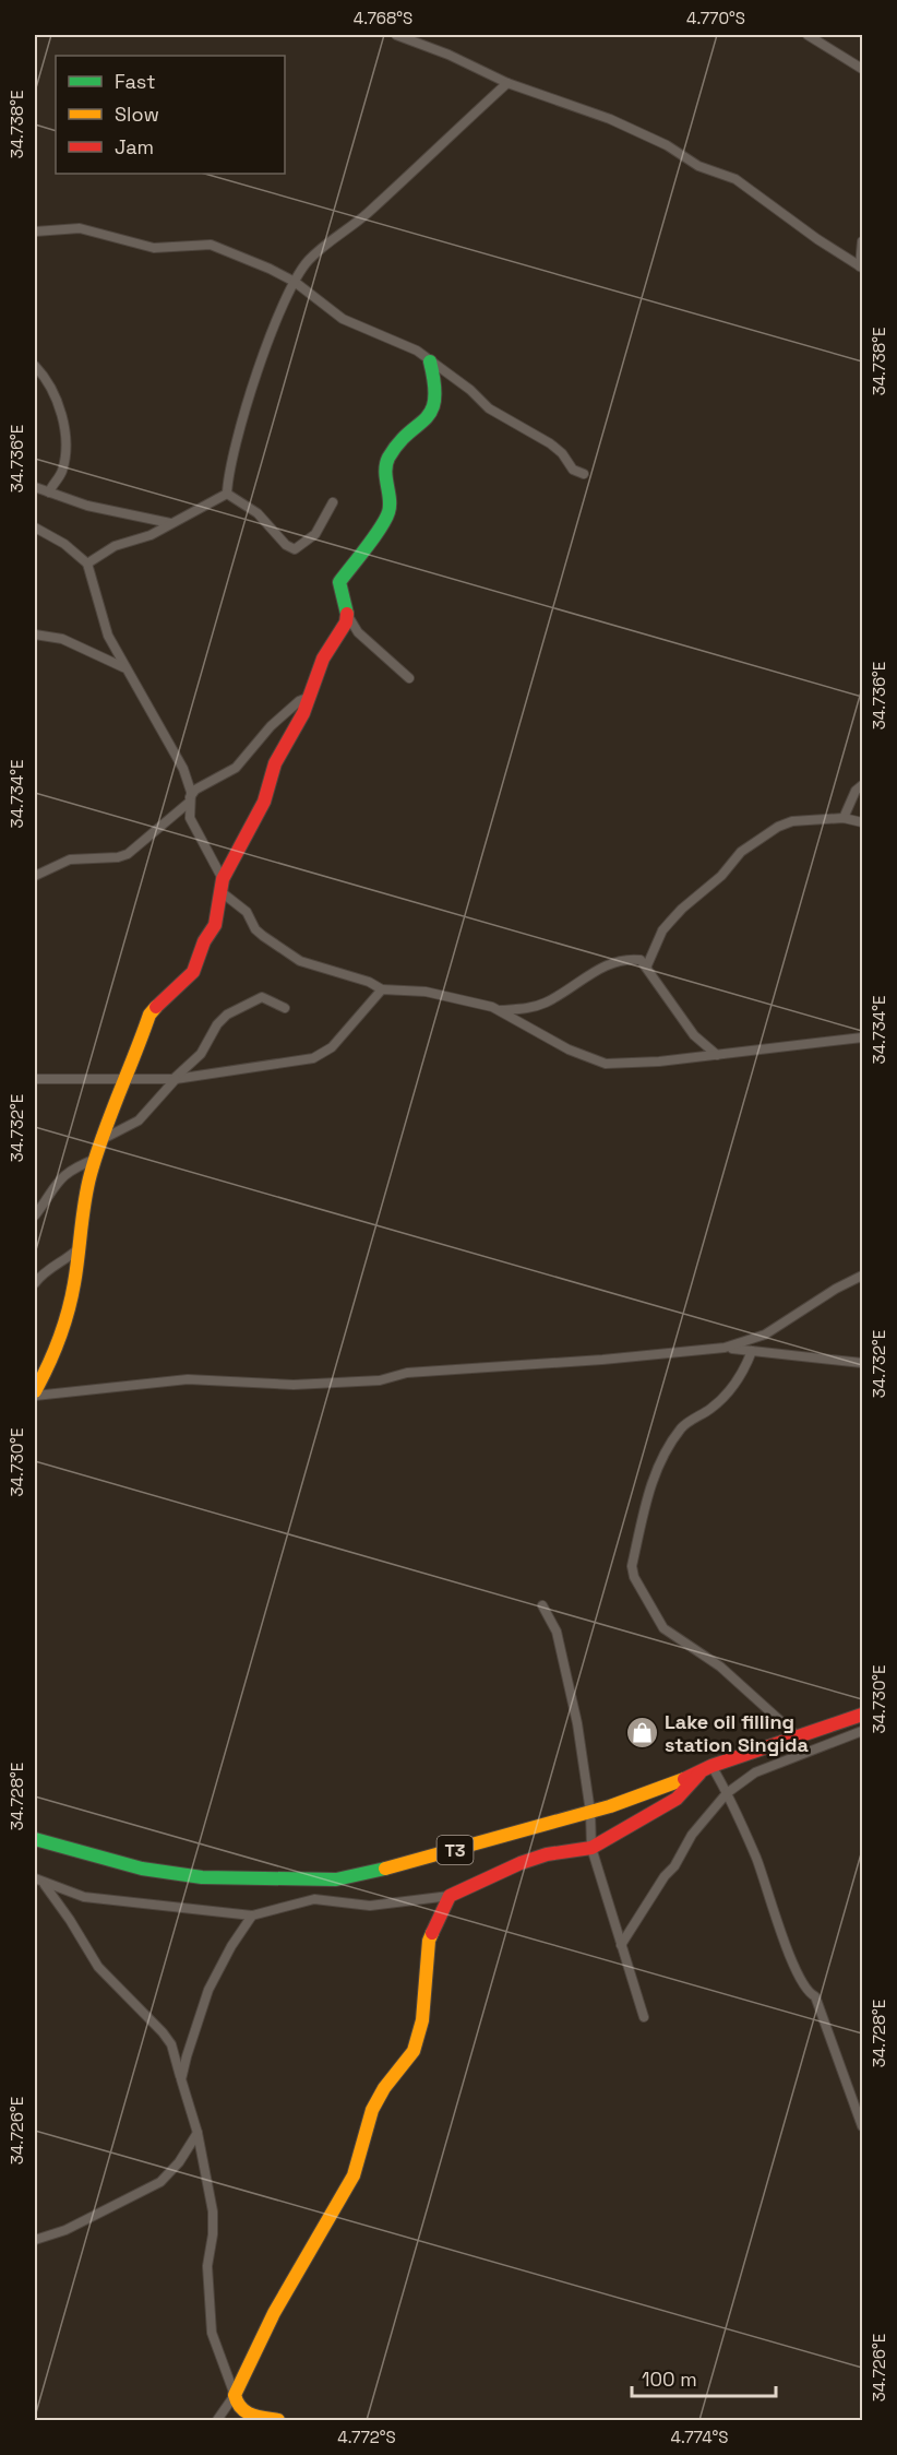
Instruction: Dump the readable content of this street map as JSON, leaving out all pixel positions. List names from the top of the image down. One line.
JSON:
{"streets":{"main road":["T3"]},"places":{"shop":["Lake oil filling station Singida"]},"legend":["Fast","Slow","Jam"],"scale_bar":"100 m","coordinates":["4.768°S","4.770°S","34.738°E","34.736°E","34.734°E","34.732°E","34.730°E","34.728°E","34.726°E","4.772°S","4.774°S"]}
